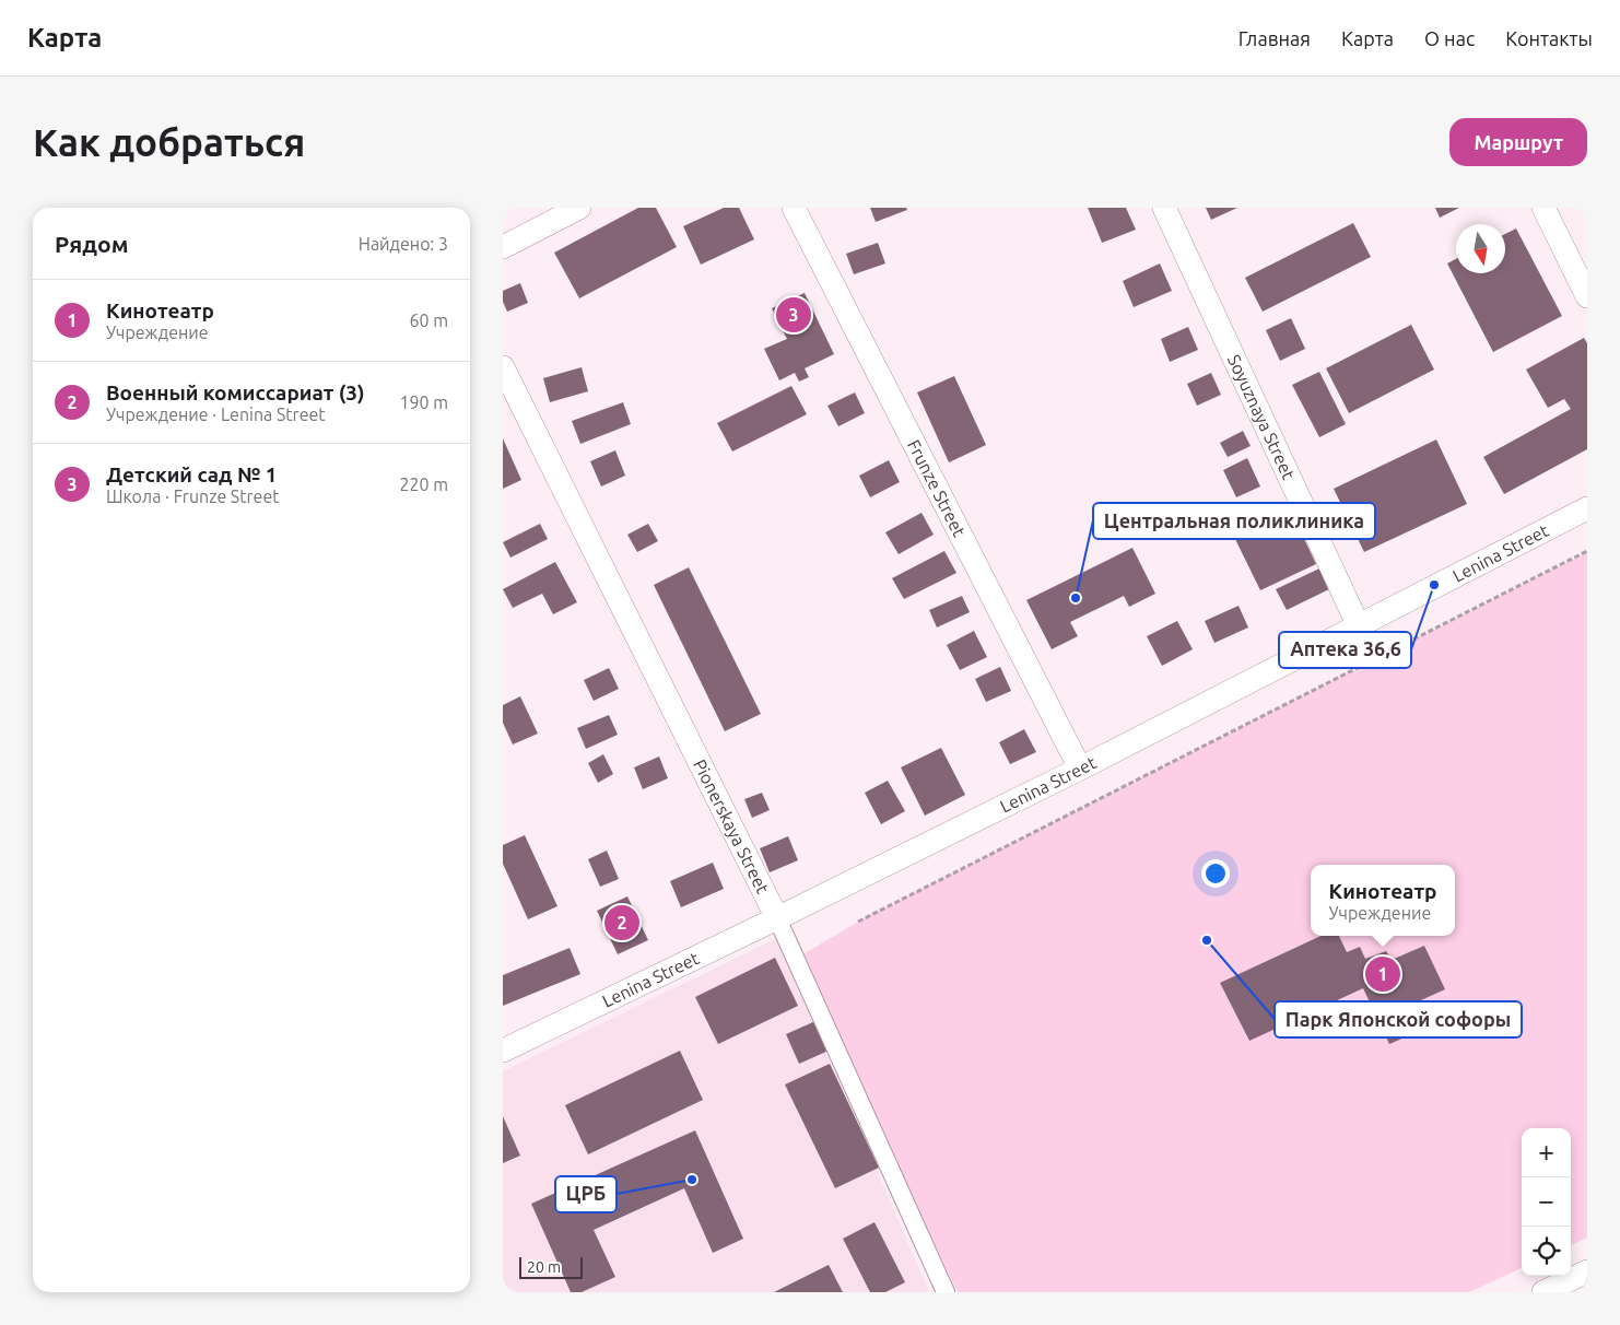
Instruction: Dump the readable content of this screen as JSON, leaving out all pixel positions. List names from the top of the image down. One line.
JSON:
{"streets":{"street":["Soyuznaya Street","Frunze Street","Lenina Street","Pionerskaya Street"]},"crossings":[["Soyuznaya Street","Lenina Street"],["Frunze Street","Lenina Street"],["Lenina Street","Pionerskaya Street"]],"places":["Аптека 36,6","Центральная поликлиника","Парк Японской софоры","ЦРБ"],"scale_bar":"20 m","north":"bottom","page":{"header":"Карта","nav":["Главная","Карта","О нас","Контакты"],"buttons":"Маршрут","title":"Как добраться","heading":["Рядом","Найдено: 3"],"list":[{"mark":"1","name":"Кинотеатр","note":"Учреждение","value":"60 m"},{"mark":"2","name":"Военный комиссариат (3)","note":"Учреждение · Lenina Street","value":"190 m"},{"mark":"3","name":"Детский сад № 1","note":"Школа · Frunze Street","value":"220 m"}],"pins":["3","2","1"],"popup":["Кинотеатр","Учреждение"],"map_buttons":["+","−"],"scale":"20 m"}}
